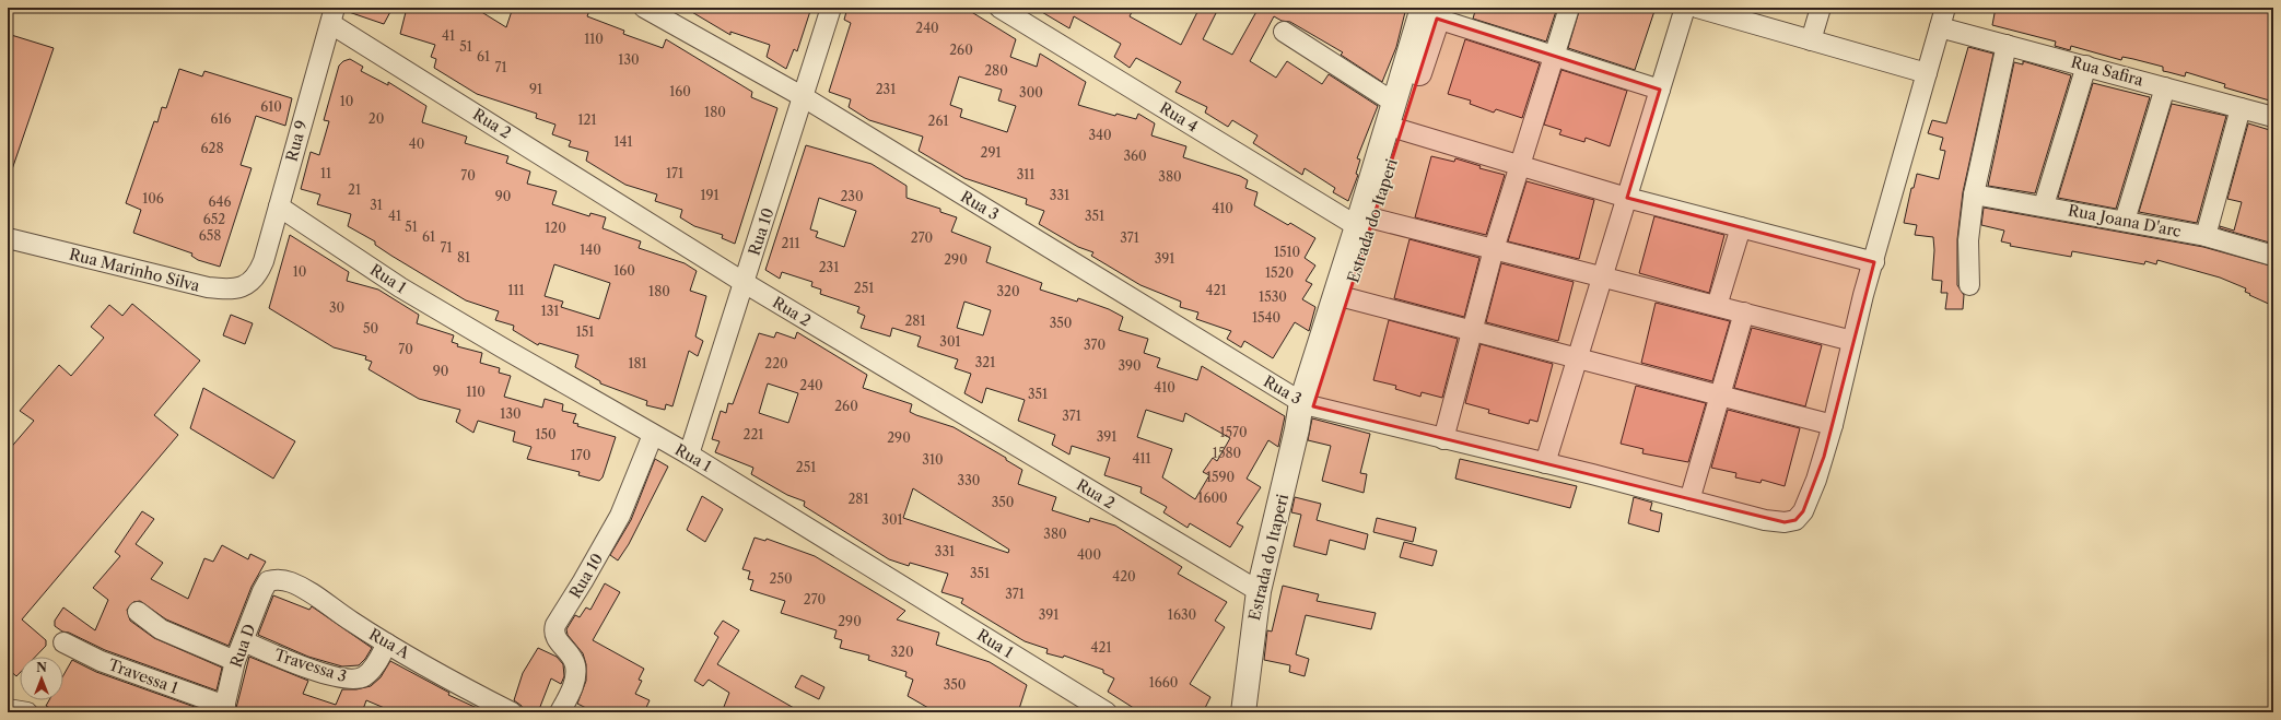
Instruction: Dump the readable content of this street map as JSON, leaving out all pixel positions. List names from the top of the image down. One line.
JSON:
{"streets":{"street":["Rua Safira","Rua 4","Rua 2","Rua 9","Rua 3","Estrada do Itaperi","Rua Joana D'arc","Rua 10","Rua Marinho Silva","Rua 1","Rua A","Rua D","Travessa 3","Travessa 1"]},"crossings":[["Rua 4","Estrada do Itaperi"],["Rua 2","Rua 9"],["Rua 2","Estrada do Itaperi"],["Rua 2","Rua 10"],["Rua 9","Rua Marinho Silva"],["Rua 9","Rua 1"],["Rua 3","Estrada do Itaperi"],["Rua 3","Rua 10"],["Rua 10","Rua 1"],["Rua A","Rua D"],["Rua A","Travessa 3"],["Rua D","Travessa 3"],["Rua D","Travessa 1"]],"house_numbers":["240","41","110","51","260","61","130","71","280","91","231","160","300","10","610","180","616","20","121","261","340","141","40","628","291","360","11","171","311","70","380","21","191","331","90","230","106","646","31","410","41","351","652","51","120","658","61","270","371","211","71","140","1510","81","391","290","231","160","10","1520","251","111","421","180","320","1530","30","131","1540","281","350","50","151","301","370","70","321","181","220","390","90","240","410","110","351","260","130","371","1570","150","221","391","290","1580","170","411","310","251","1590","330","1600","281","350","301","380","331","400","351","420","250","371","270","391","1630","290","421","320","1660","350"],"north":"top"}
